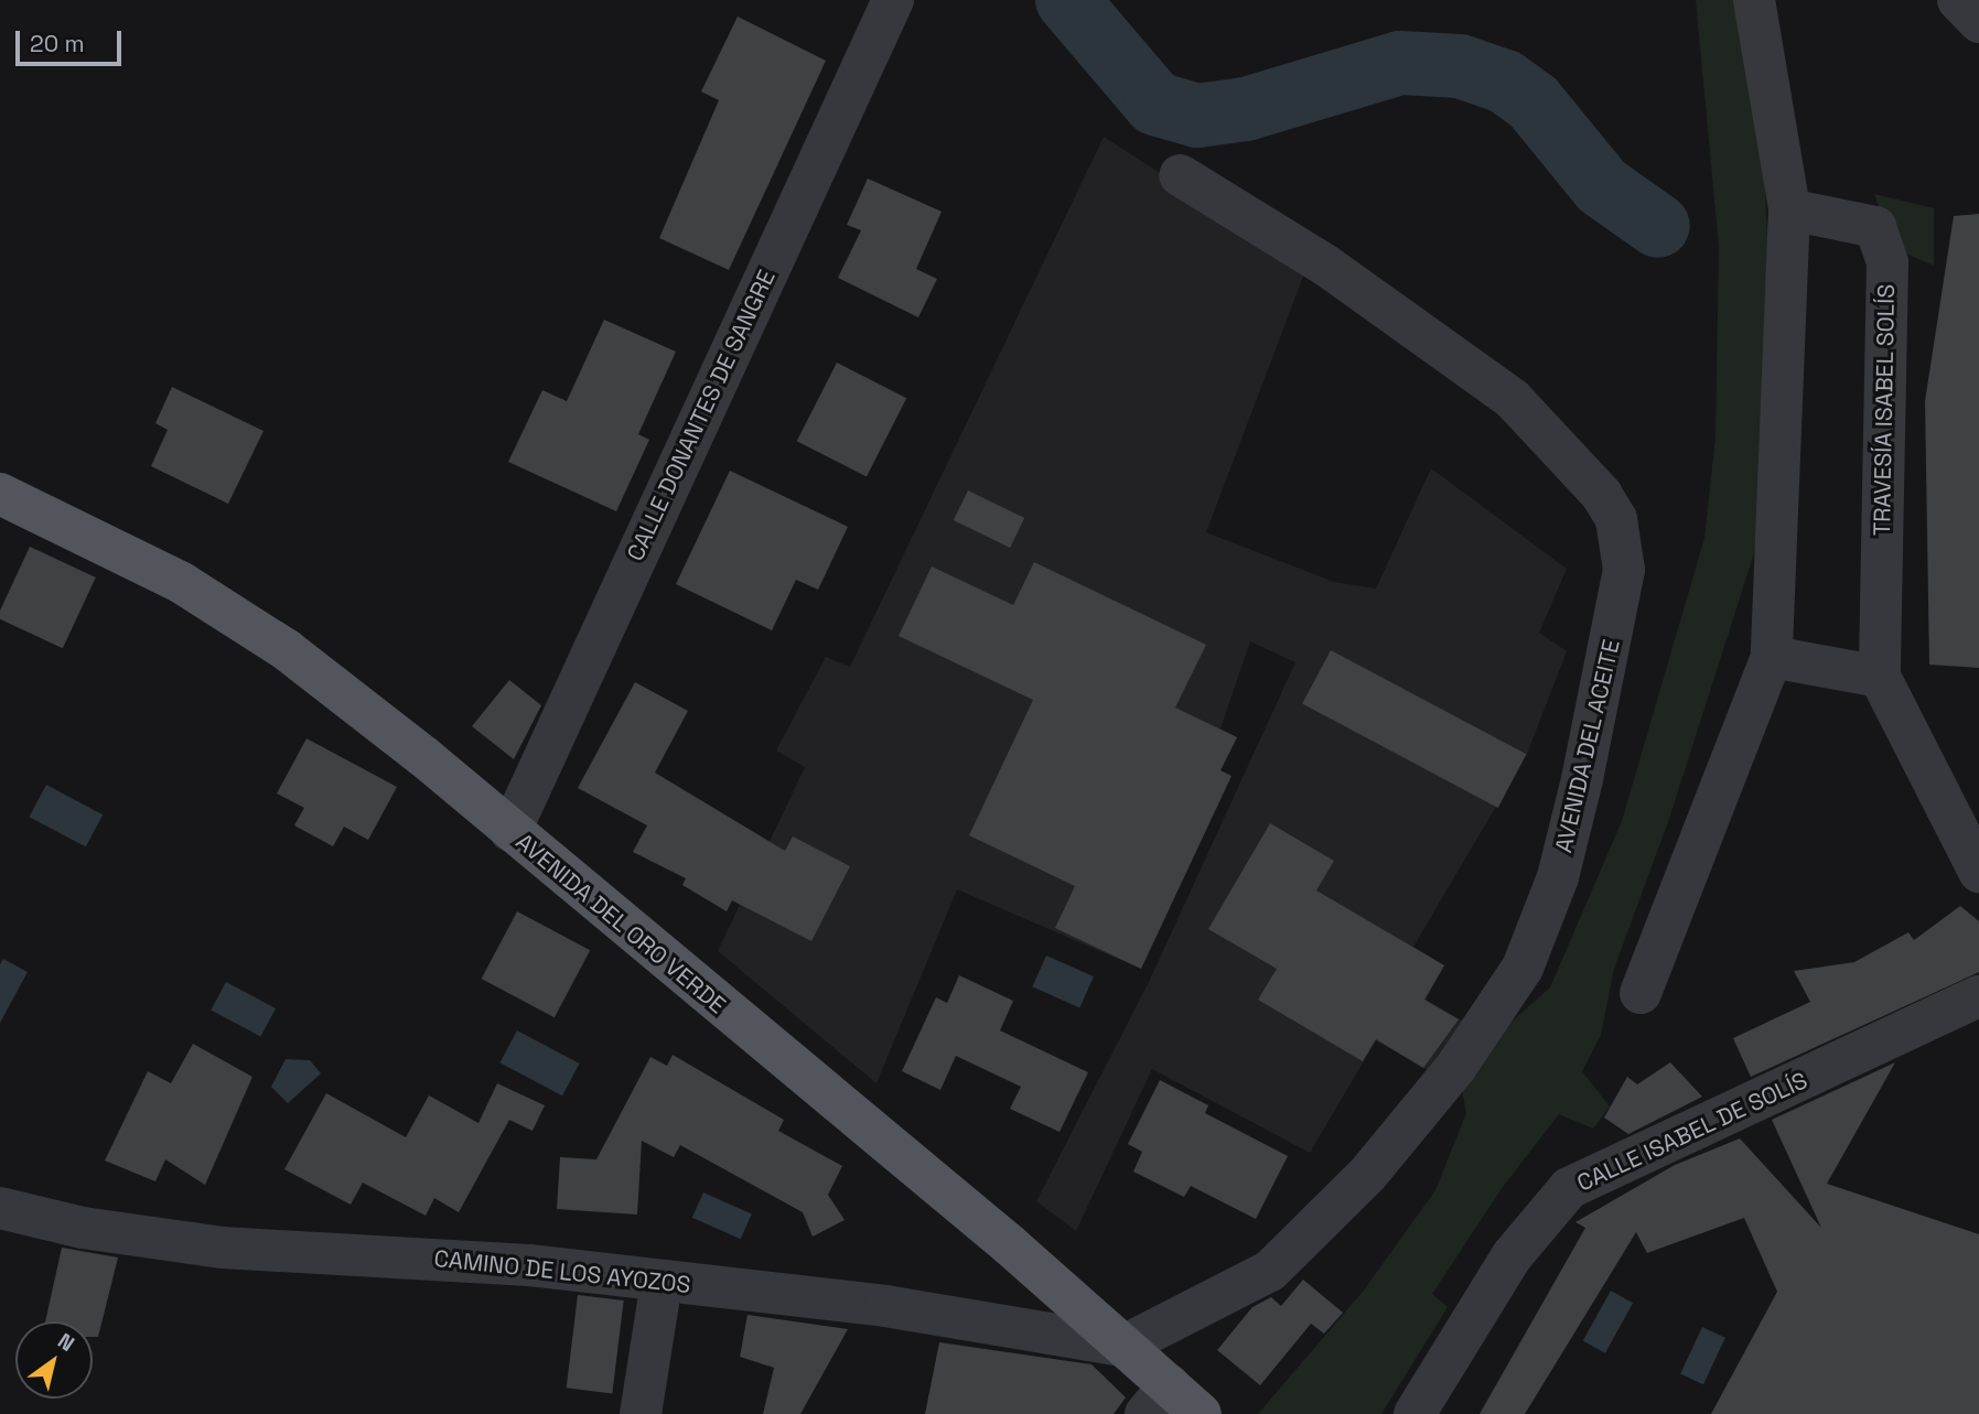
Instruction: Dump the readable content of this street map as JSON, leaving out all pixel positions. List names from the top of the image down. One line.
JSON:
{"streets":{"main road":["AVENIDA DEL ORO VERDE"],"street":["TRAVESÍA ISABEL SOLÍS","CALLE DONANTES DE SANGRE","AVENIDA DEL ACEITE","CALLE ISABEL DE SOLÍS","CAMINO DE LOS AYOZOS"]},"crossings":[["CALLE DONANTES DE SANGRE","AVENIDA DEL ORO VERDE"],["AVENIDA DEL ACEITE","AVENIDA DEL ORO VERDE"],["AVENIDA DEL ACEITE","CAMINO DE LOS AYOZOS"],["AVENIDA DEL ORO VERDE","CAMINO DE LOS AYOZOS"]],"scale_bar":"20 m","north":"top right"}
